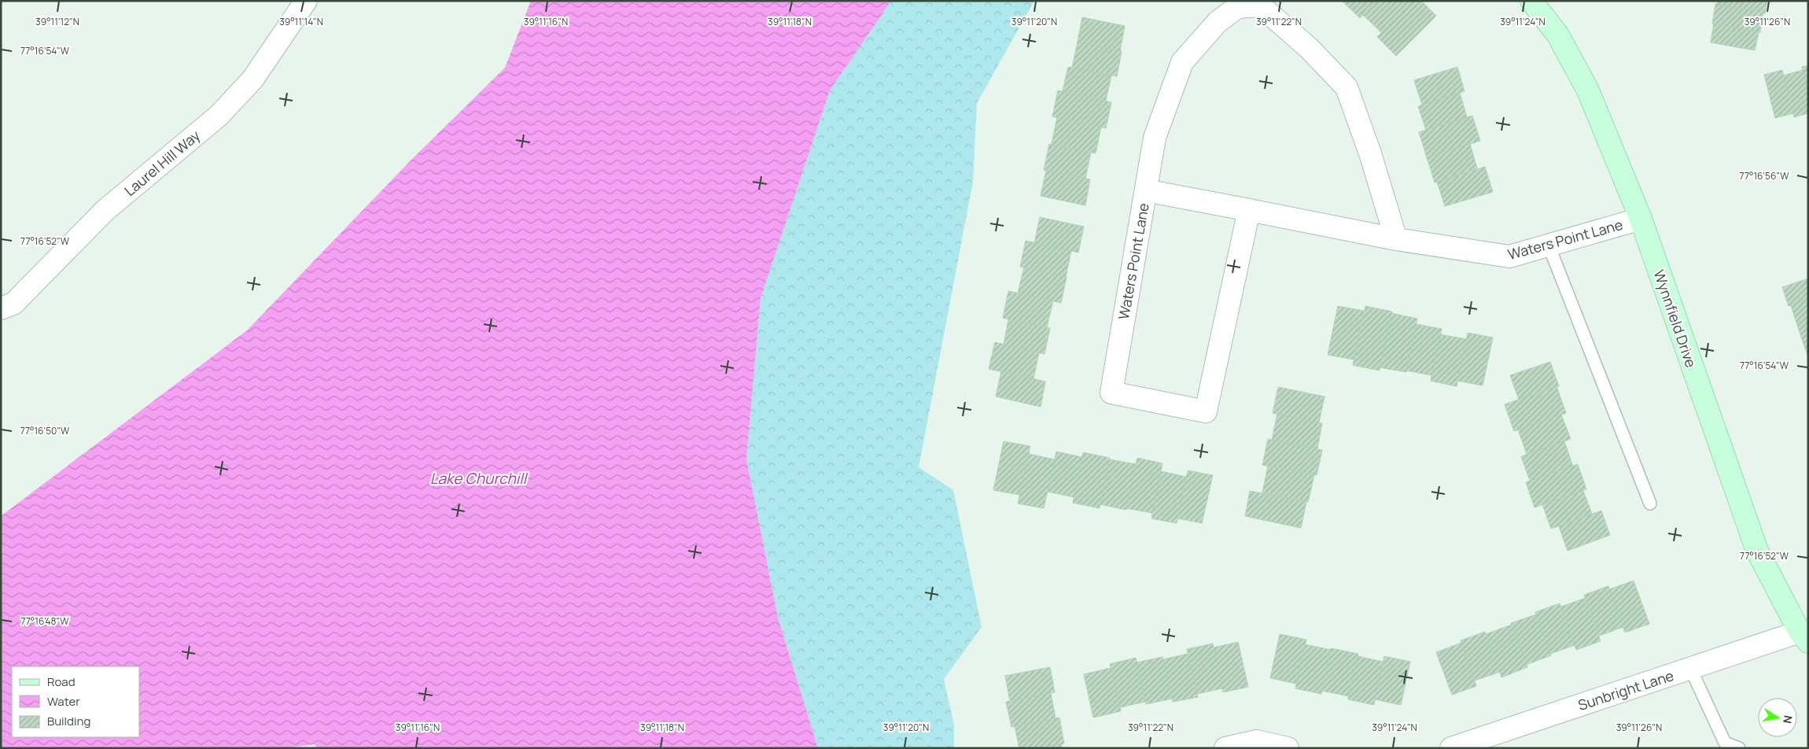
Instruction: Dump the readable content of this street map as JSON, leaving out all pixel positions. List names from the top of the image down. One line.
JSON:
{"streets":{"street":["Laurel Hill Way","Waters Point Lane","Wynnfield Drive","Sunbright Lane"]},"crossings":[["Waters Point Lane","Wynnfield Drive"],["Wynnfield Drive","Sunbright Lane"]],"water":["Lake Churchill"],"legend":["Road","Water","Building"],"north":"right","coordinates":["39°11'12\"N","39°11'14\"N","39°11'16\"N","39°11'18\"N","39°11'20\"N","39°11'22\"N","39°11'24\"N","39°11'26\"N","77°16'54\"W","77°16'56\"W","77°16'52\"W","77°16'50\"W","77°16'48\"W"]}
